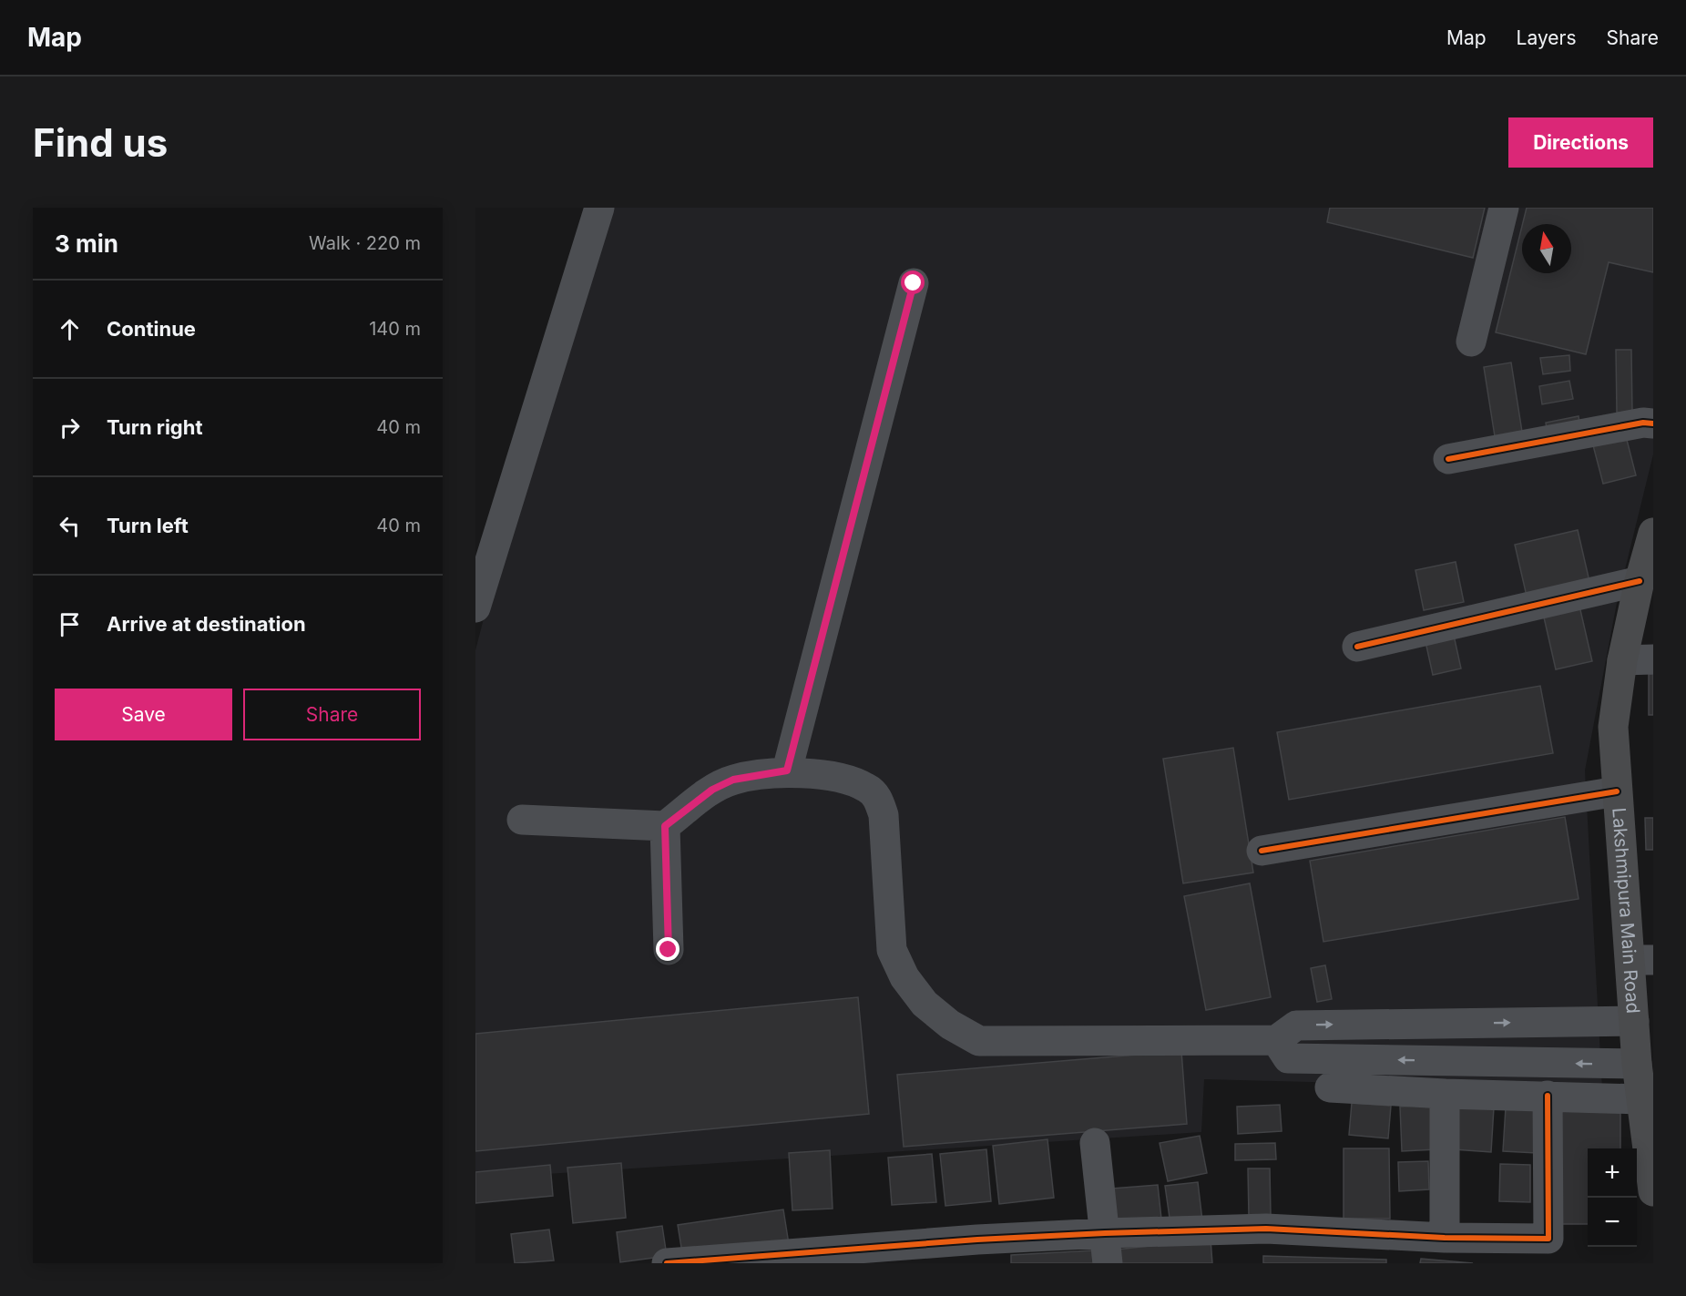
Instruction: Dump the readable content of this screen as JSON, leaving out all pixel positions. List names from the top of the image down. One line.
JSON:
{"streets":{"main road":["Lakshmipura Main Road"]},"north":"top","page":{"header":"Map","nav":["Map","Layers","Share"],"buttons":["Directions",["Save","Share"]],"title":"Find us","heading":["3 min","Walk · 220 m"],"list":[["Continue","140 m"],["Turn right","40 m"],["Turn left","40 m"],"Arrive at destination"],"map_buttons":["+","−"]}}
